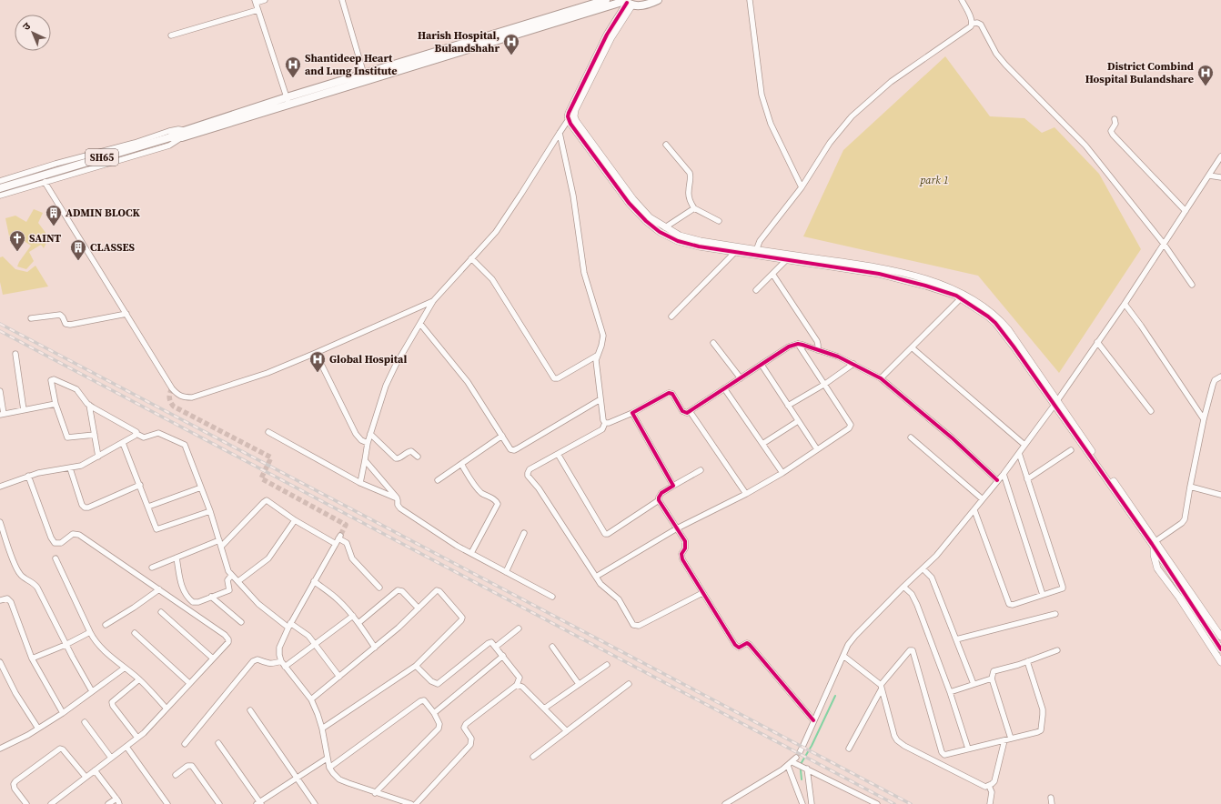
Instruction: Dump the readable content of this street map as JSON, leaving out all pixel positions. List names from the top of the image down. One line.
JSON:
{"streets":{"main road":["SH65"]},"parks":["park 1"],"places":{"hospital":["Harish Hospital, Bulandshahr","Shantideep Heart and Lung Institute","District Combind Hospital Bulandshare","Global Hospital"],"building":["ADMIN BLOCK","CLASSES"],"church":["SAINT"]},"north":"top left"}
